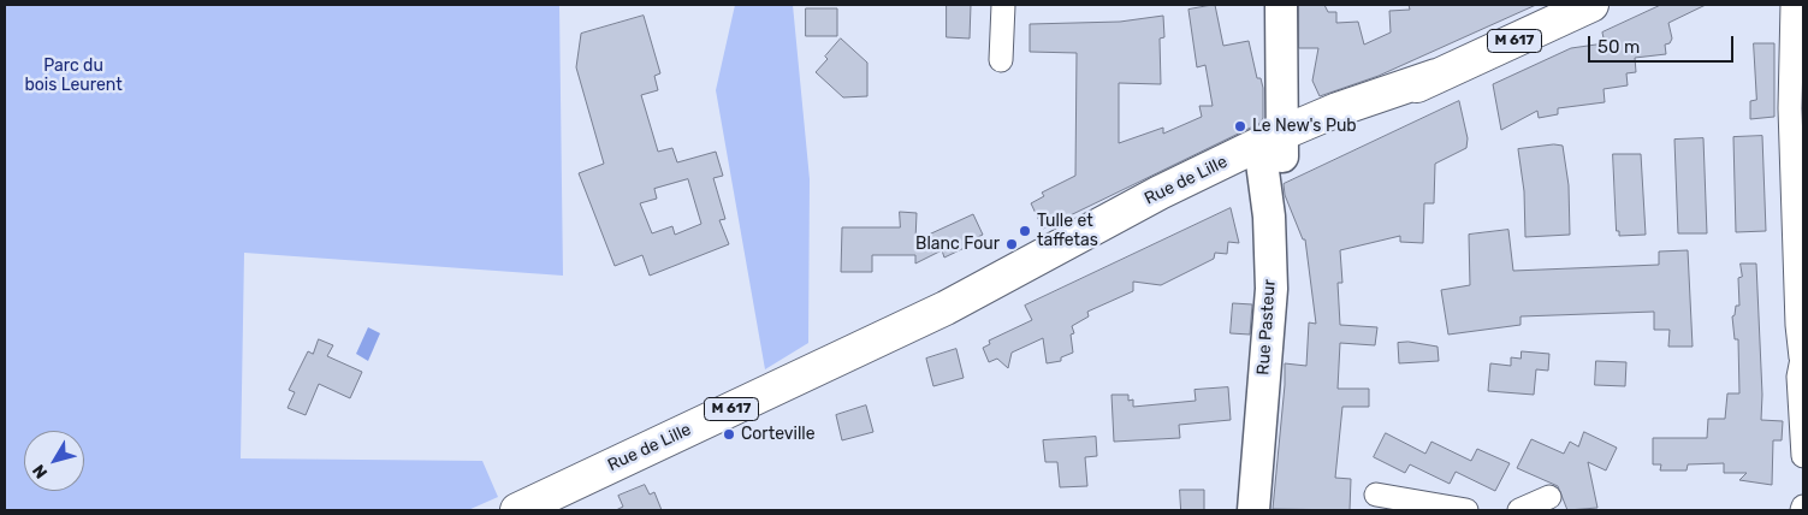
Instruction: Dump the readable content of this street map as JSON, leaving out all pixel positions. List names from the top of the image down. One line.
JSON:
{"streets":{"main road":["M 617","Rue de Lille","Rue Pasteur"]},"crossings":[["Rue de Lille","Rue Pasteur"]],"parks":["Parc du bois Leurent"],"places":["Le New's Pub","Tulle et taffetas","Blanc Four","Corteville"],"scale_bar":"50 m","north":"bottom left"}
